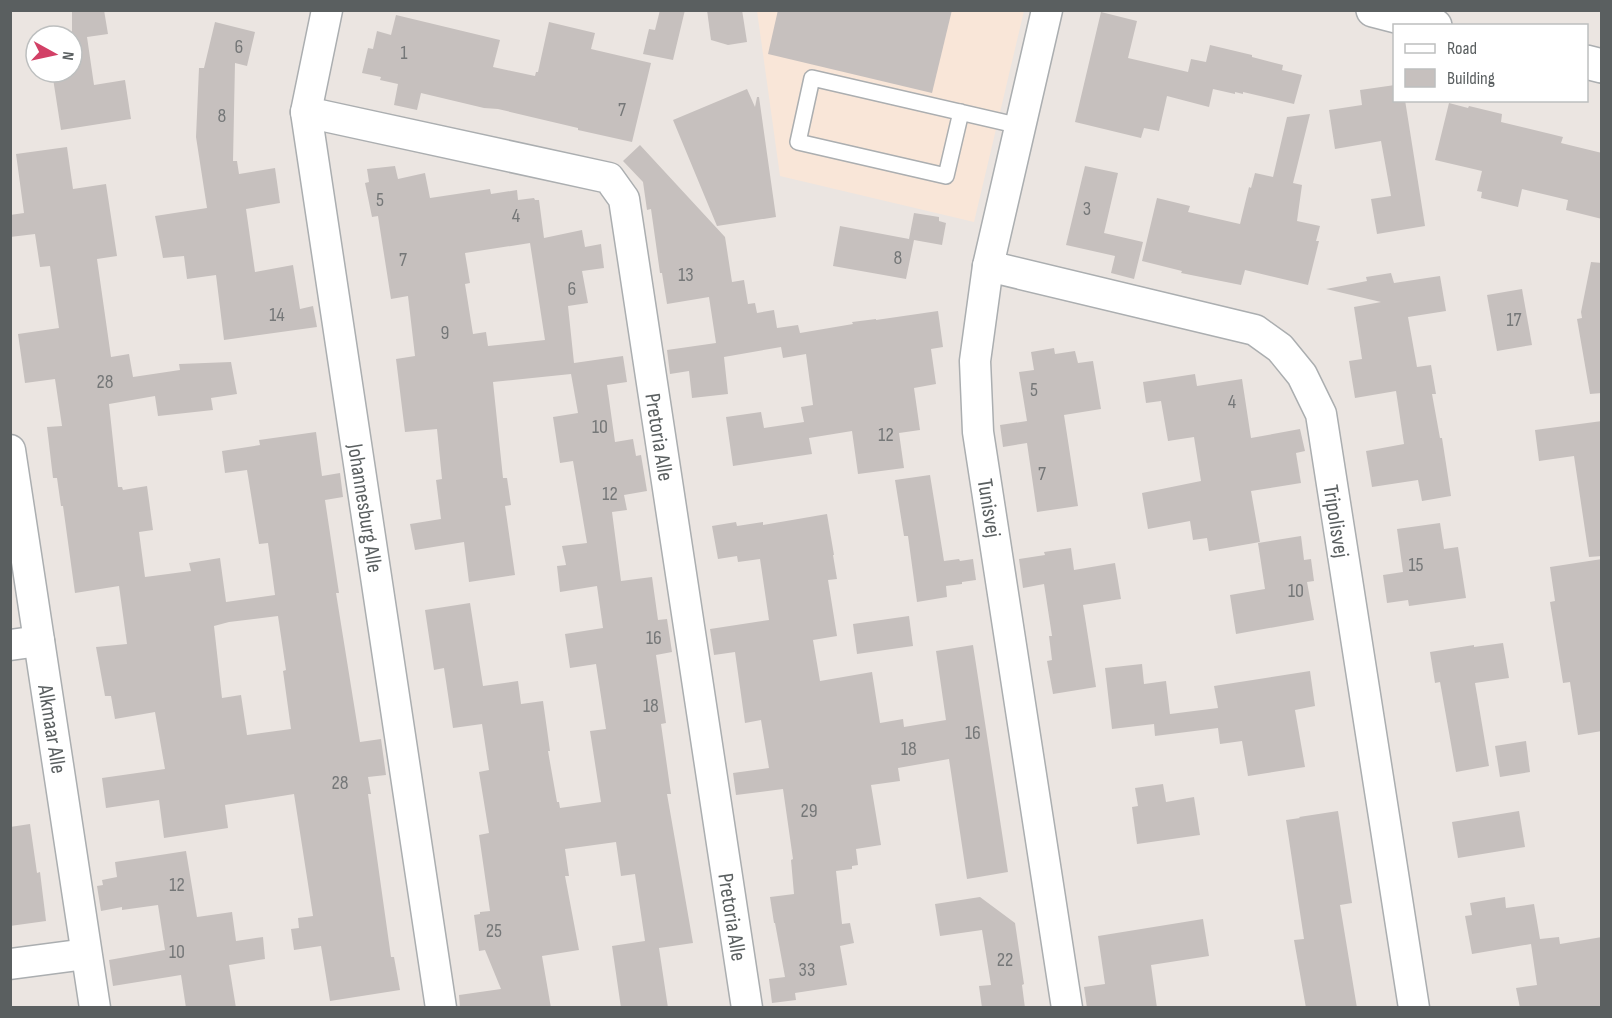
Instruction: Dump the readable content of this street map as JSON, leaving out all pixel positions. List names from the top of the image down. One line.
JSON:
{"streets":{"street":["Pretoria Alle","Johannesburg Alle","Tunisvej","Tripolisvej","Alkmaar Alle"]},"crossings":[["Pretoria Alle","Johannesburg Alle"],["Tunisvej","Tripolisvej"]],"house_numbers":["6","1","7","8","5","3","4","8","7","13","6","14","17","9","28","5","4","10","12","7","12","15","10","16","18","16","18","28","29","12","25","10","22","33"],"legend":["Road","Building"],"north":"right"}
